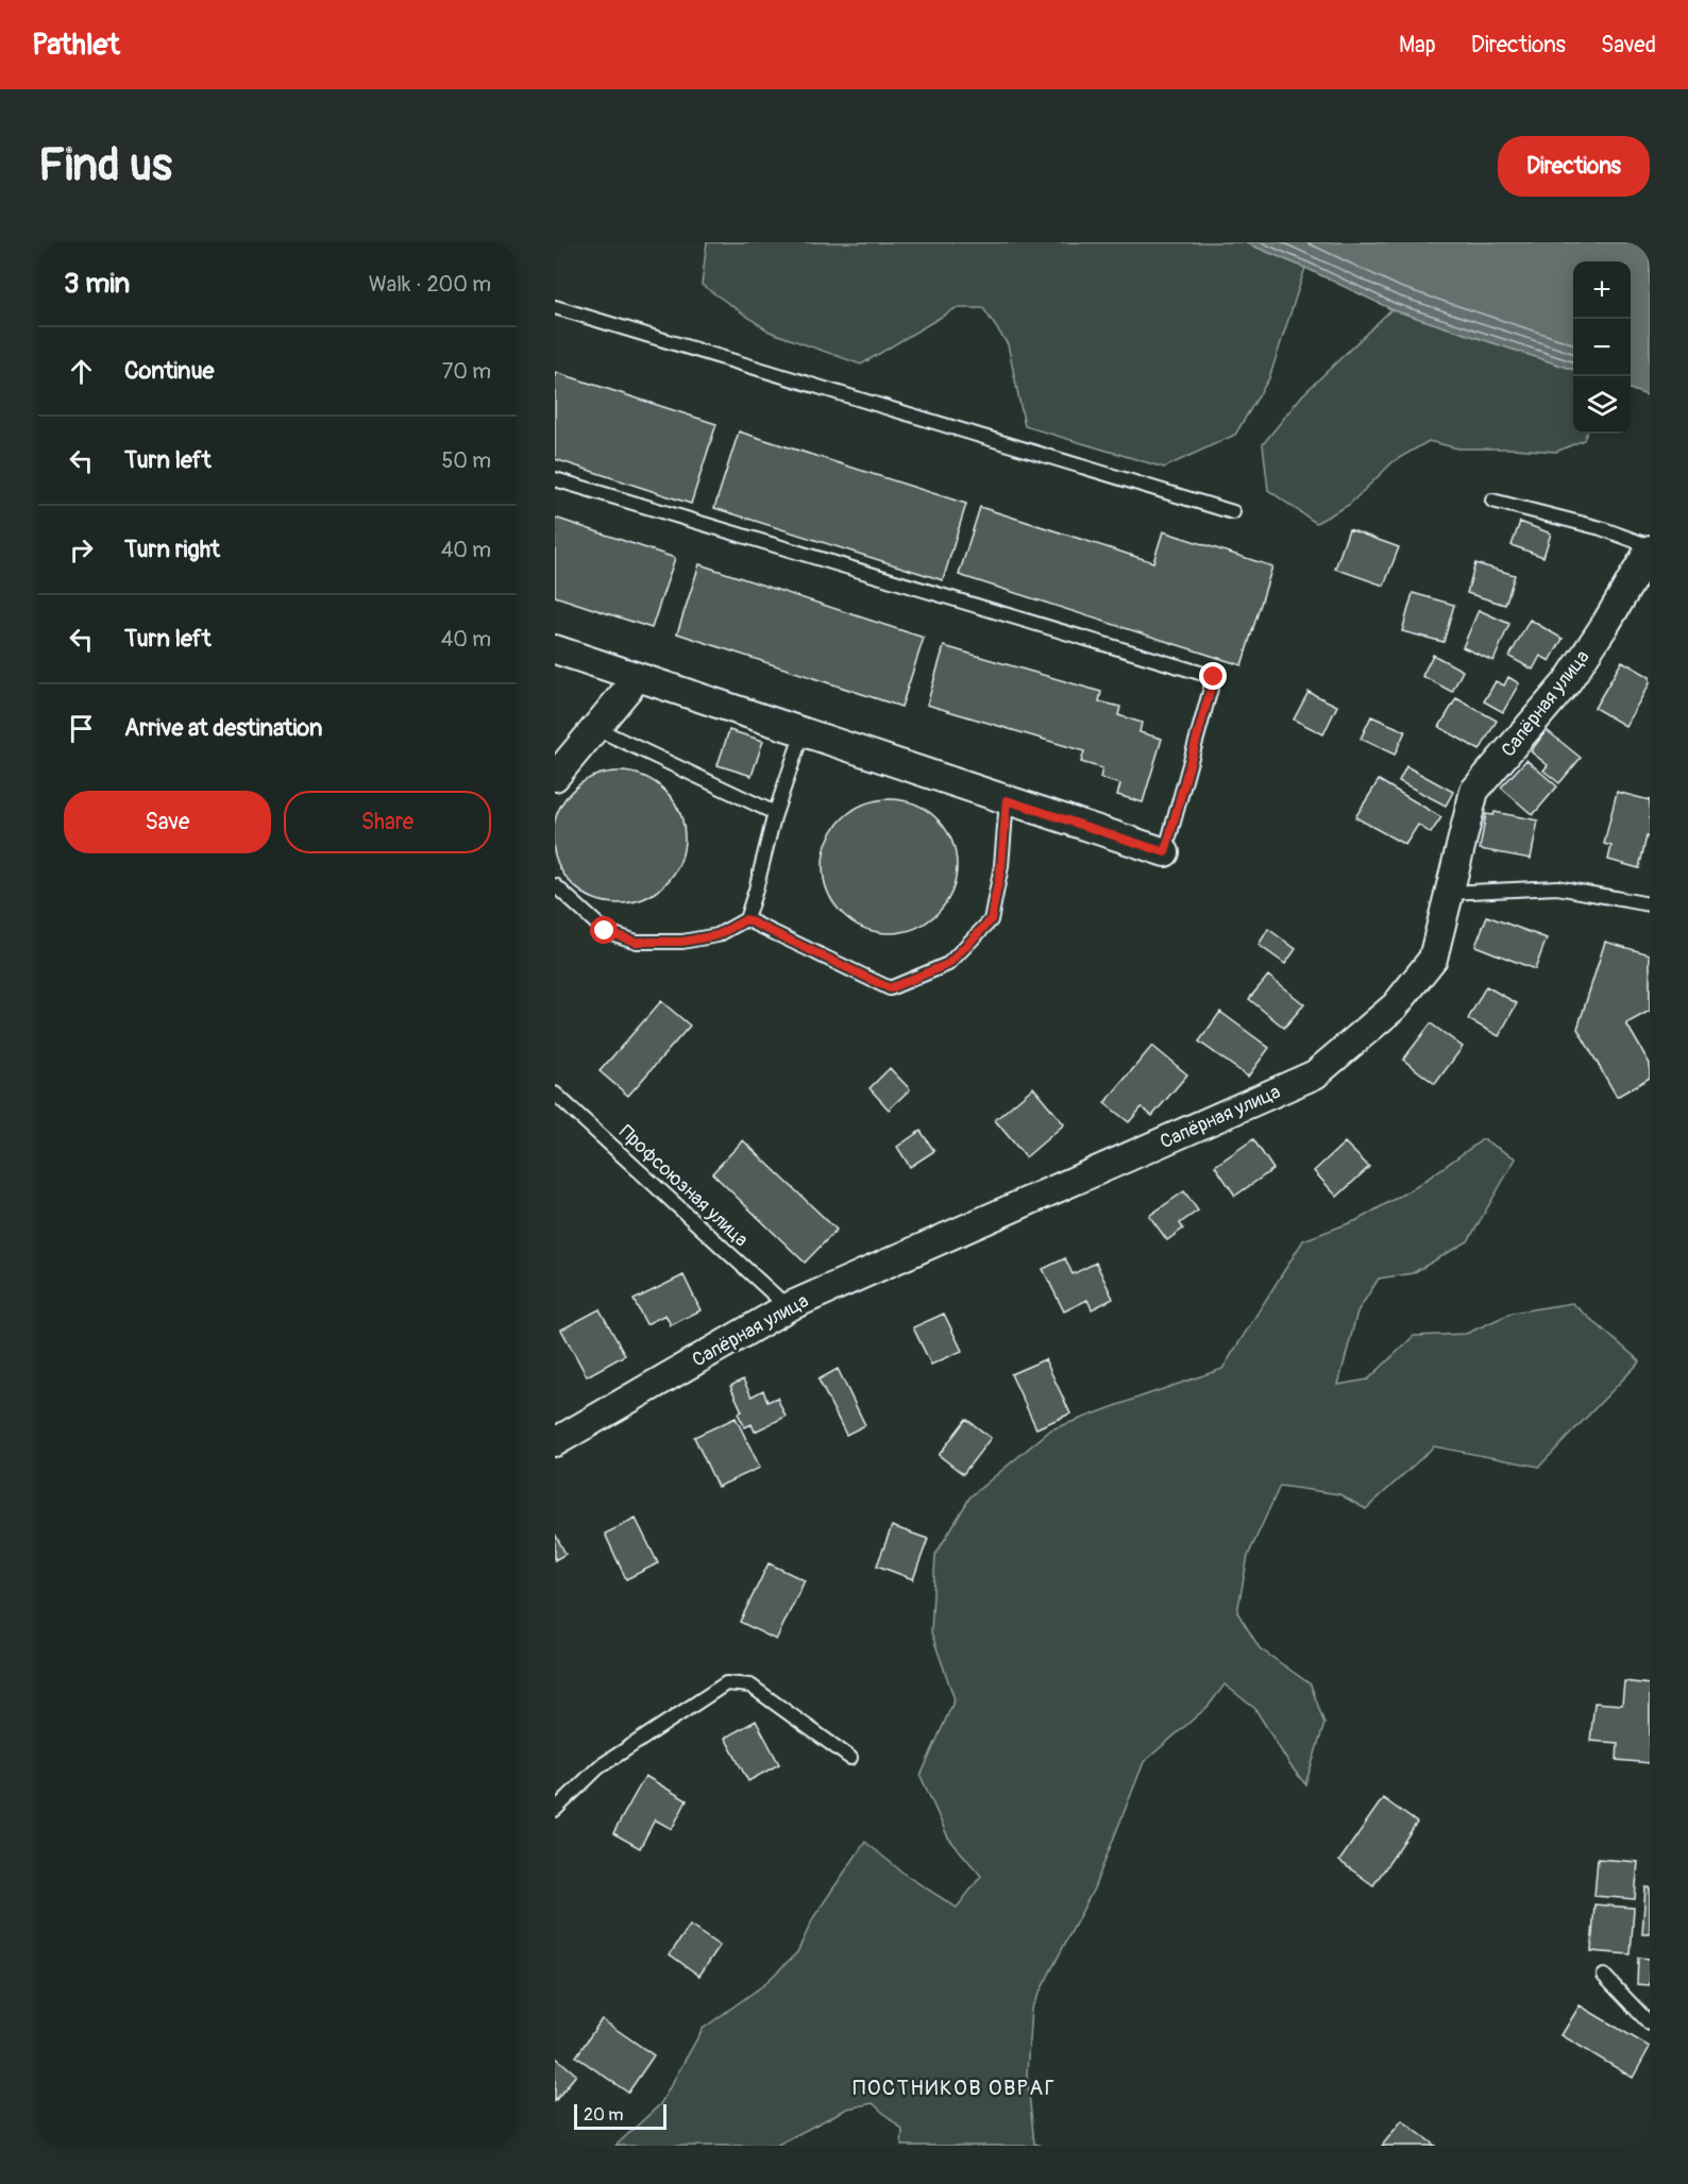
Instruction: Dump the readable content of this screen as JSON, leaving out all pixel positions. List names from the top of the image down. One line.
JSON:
{"streets":{"street":["Сапёрная улица"],"lane":["Профсоюзная улица"]},"crossings":[["Сапёрная улица","Профсоюзная улица"]],"districts":["ПОСТНИКОВ ОВРАГ"],"scale_bar":"20 m","page":{"header":"Pathlet","nav":["Map","Directions","Saved"],"buttons":["Directions",["Save","Share"]],"title":"Find us","heading":["3 min","Walk · 200 m"],"map_buttons":["+","−"],"list":[["Continue","70 m"],["Turn left","50 m"],["Turn right","40 m"],["Turn left","40 m"],"Arrive at destination"],"scale":"20 m"}}
